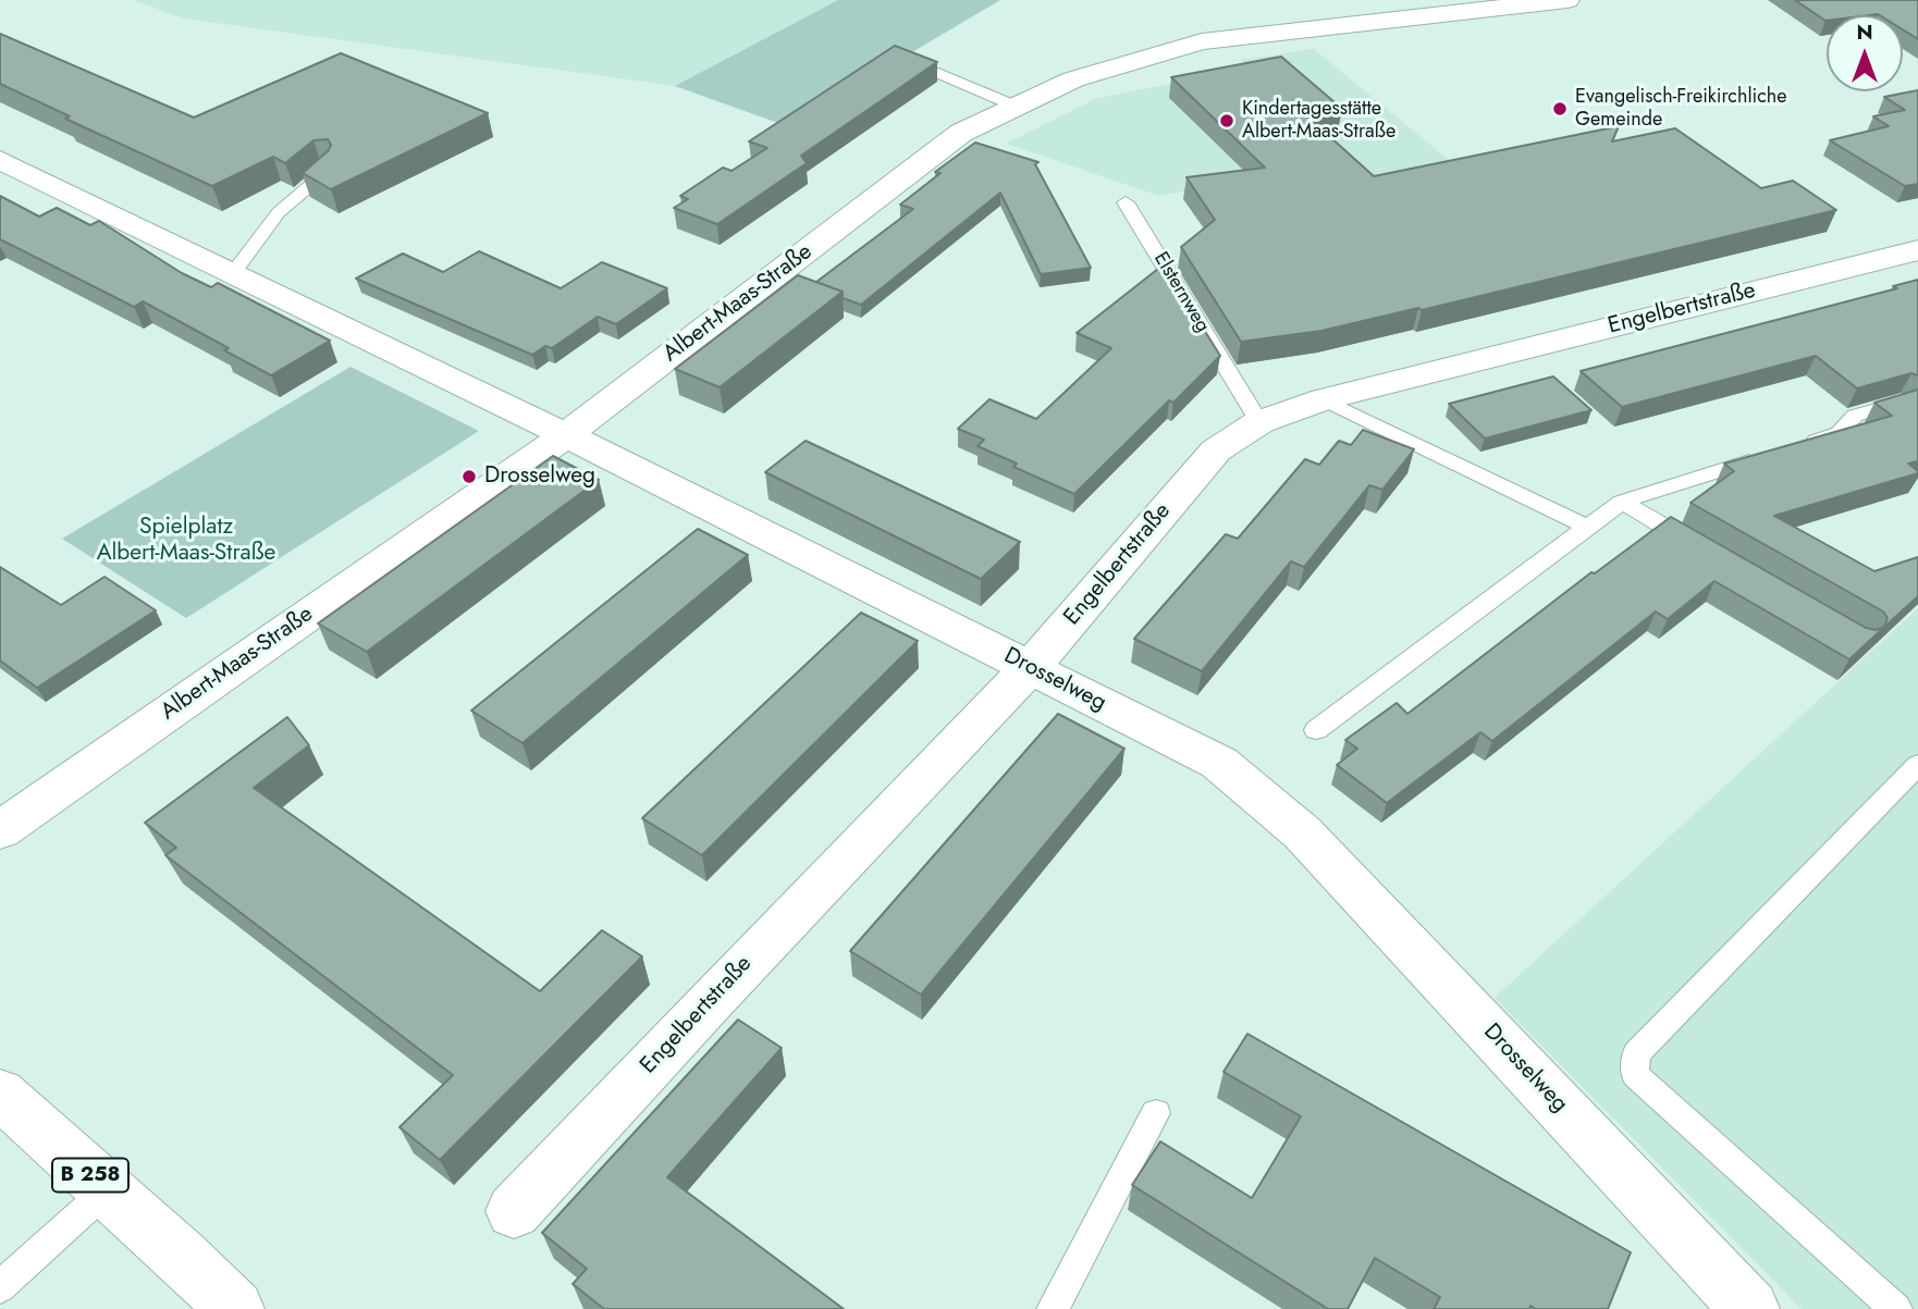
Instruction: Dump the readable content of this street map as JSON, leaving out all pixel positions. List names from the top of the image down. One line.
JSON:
{"streets":{"street":["Albert-Maas-Straße","Engelbertstraße","Drosselweg","B 258"],"lane":["Elsternweg"]},"crossings":[["Elsternweg","Engelbertstraße"],["Albert-Maas-Straße","Drosselweg"],["Engelbertstraße","Drosselweg"]],"parks":["Spielplatz Albert-Maas-Straße"],"places":["Evangelisch-Freikirchliche Gemeinde","Kindertagesstätte Albert-Maas-Straße","Drosselweg"],"north":"top"}
